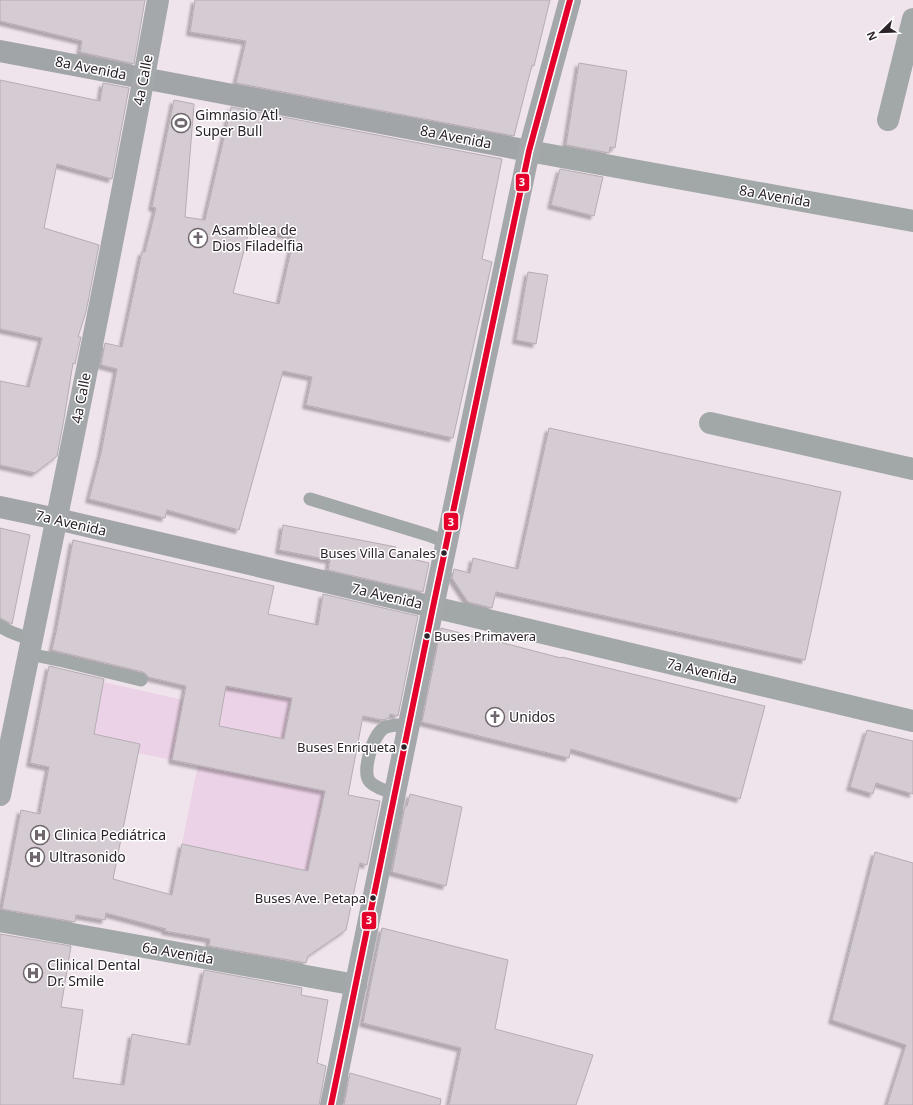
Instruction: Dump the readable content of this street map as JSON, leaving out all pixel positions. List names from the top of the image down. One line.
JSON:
{"streets":{"main road":["4a Calle"],"street":["8a Avenida","7a Avenida","6a Avenida"]},"crossings":[["8a Avenida","4a Calle"],["4a Calle","7a Avenida"]],"places":{"sports":["Gimnasio Atl. Super Bull"],"church":["Asamblea de Dios Filadelfia","Unidos"],"other":["Buses Villa Canales","Buses Primavera","Buses Enriqueta","Buses Ave. Petapa"],"hospital":["Clinica Pediátrica","Ultrasonido","Clinical Dental Dr. Smile"]},"lines":["transit line 3"],"north":"bottom left"}
